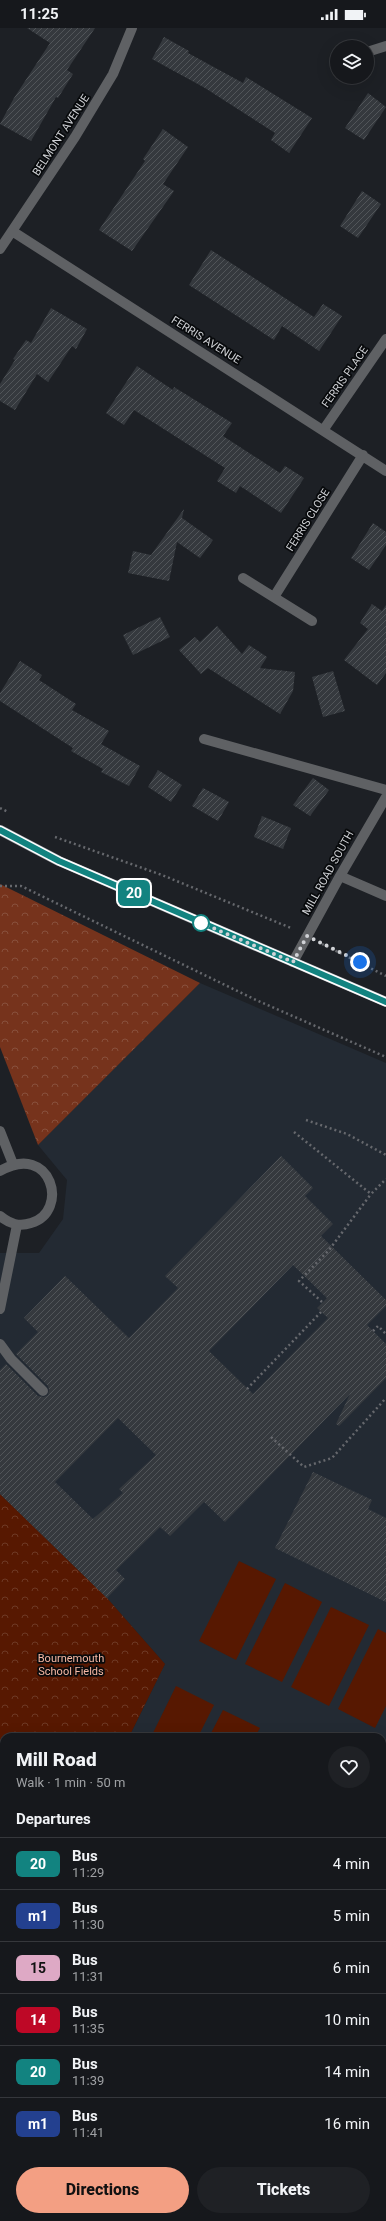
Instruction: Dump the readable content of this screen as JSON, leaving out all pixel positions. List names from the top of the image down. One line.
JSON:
{"streets":{"street":["BELMONT AVENUE","FERRIS AVENUE","FERRIS PLACE","FERRIS CLOSE","MILL ROAD SOUTH"]},"crossings":[["BELMONT AVENUE","FERRIS AVENUE"],["FERRIS AVENUE","FERRIS PLACE"],["FERRIS AVENUE","FERRIS CLOSE"]],"parks":["Bournemouth School Fields"],"lines":["bus line 20"],"page":{"status":"11:25","on_map":"20","heading":[["Mill Road","Walk · 1 min · 50 m"],"Departures"],"list":[{"mark":"20","name":"Bus","note":"11:29","value":"4 min"},{"mark":"m1","name":"Bus","note":"11:30","value":"5 min"},{"mark":"15","name":"Bus","note":"11:31","value":"6 min"},{"mark":"14","name":"Bus","note":"11:35","value":"10 min"},{"mark":"20","name":"Bus","note":"11:39","value":"14 min"},{"mark":"m1","name":"Bus","note":"11:41","value":"16 min"}],"buttons":["Directions","Tickets"]}}
